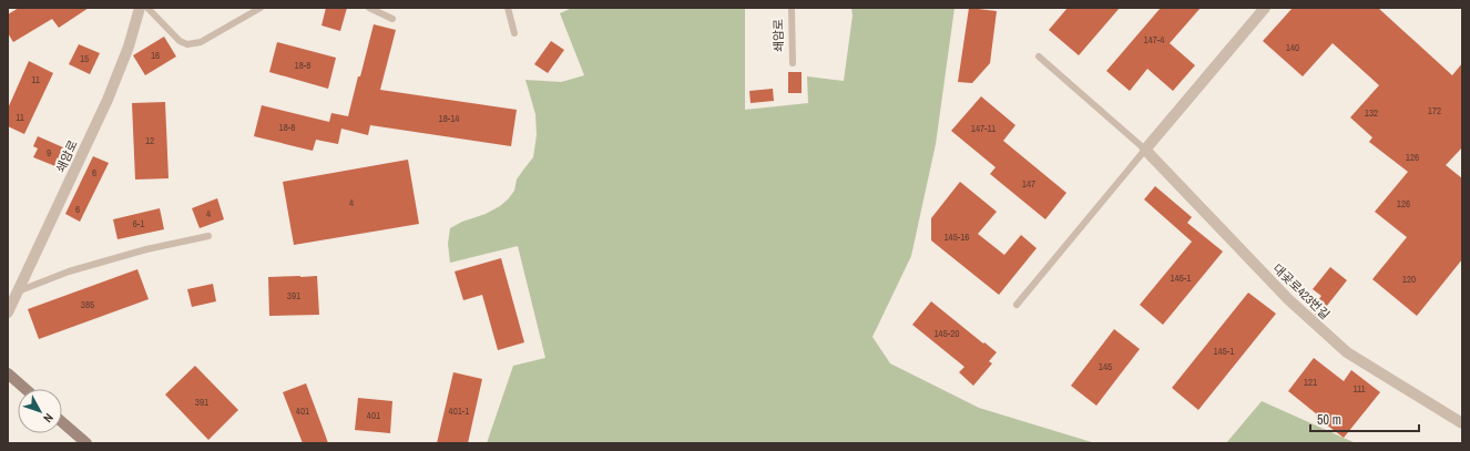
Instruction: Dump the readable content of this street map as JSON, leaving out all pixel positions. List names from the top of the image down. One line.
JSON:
{"streets":{"street":["쇄암로","대곶로423번길"]},"house_numbers":["147-4","140","16","15","18-8","11","172","132","11","18-14","18-8","147-11","12","9","126","6","147","4","126","6","4","6-1","145-16","145-1","120","391","385","145-20","145-1","145","121","111","391","401","401-1","401"],"scale_bar":"50 m","north":"bottom right"}
